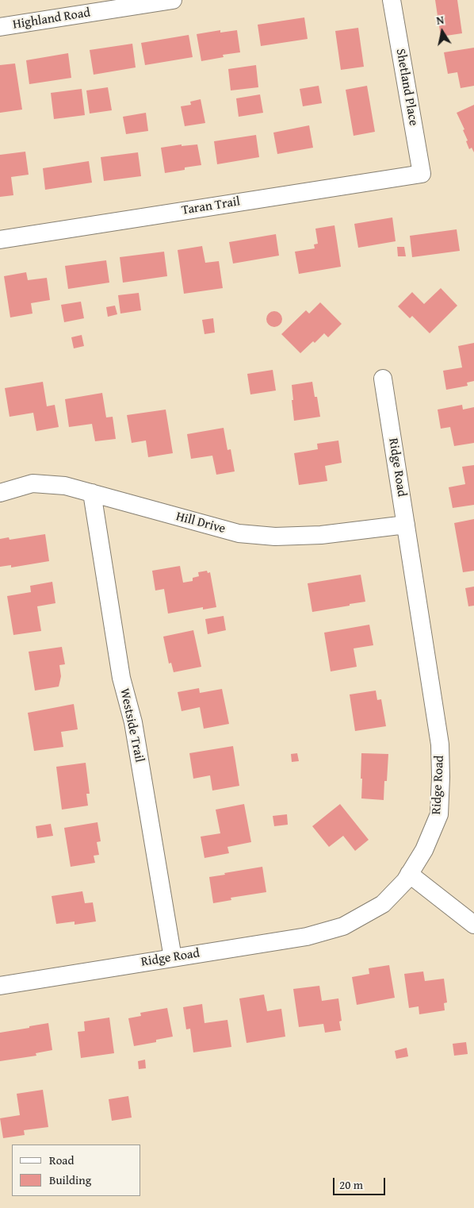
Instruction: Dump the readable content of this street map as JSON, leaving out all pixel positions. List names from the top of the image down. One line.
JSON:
{"streets":{"street":["Highland Road","Shetland Place","Taran Trail","Ridge Road","Hill Drive","Westside Trail"]},"crossings":[["Shetland Place","Taran Trail"],["Ridge Road","Hill Drive"],["Ridge Road","Westside Trail"],["Hill Drive","Westside Trail"]],"legend":["Road","Building"],"scale_bar":"20 m","north":"top"}
